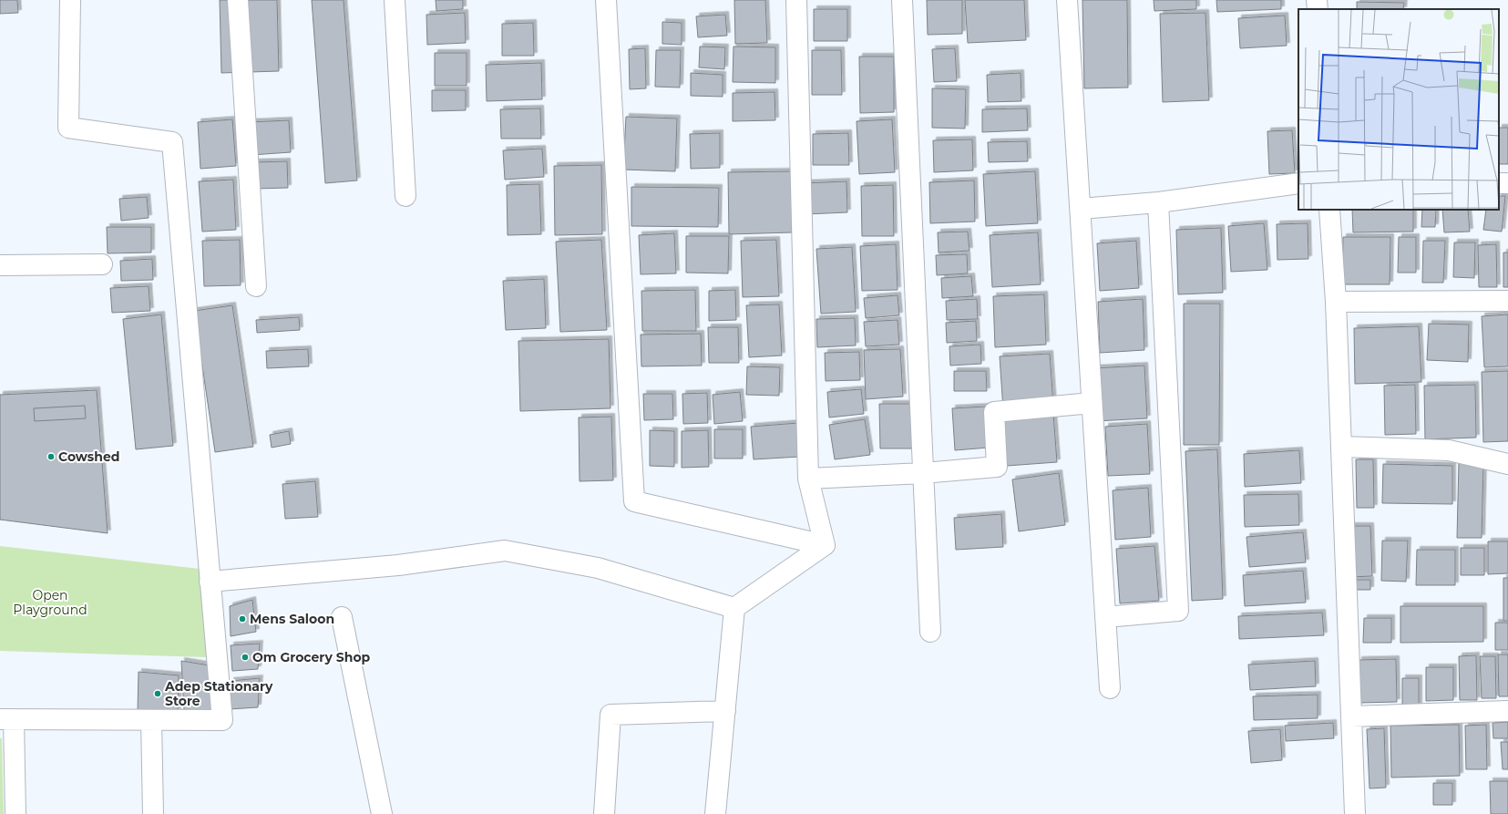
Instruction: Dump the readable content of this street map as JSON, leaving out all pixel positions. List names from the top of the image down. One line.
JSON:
{"parks":["Open Playground"],"places":["Cowshed","Mens Saloon","Om Grocery Shop","Adep Stationary Store"]}
